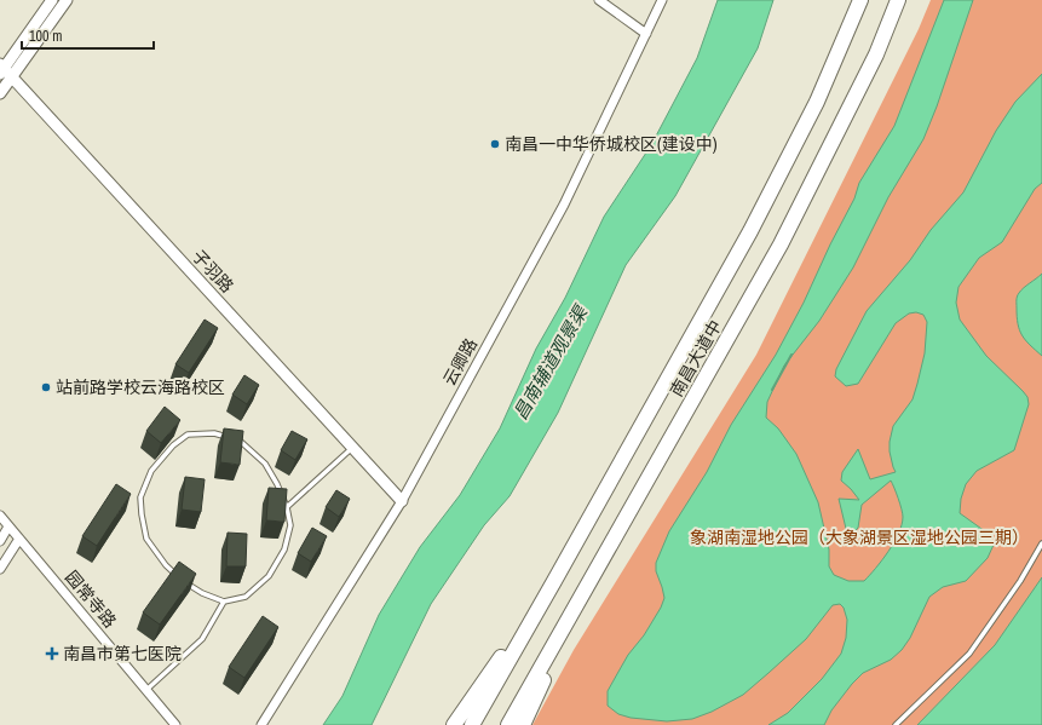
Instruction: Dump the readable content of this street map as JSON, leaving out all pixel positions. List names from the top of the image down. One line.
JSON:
{"streets":{"highway":["南昌大道中"],"street":["子羽路","云卿路","园常寺路"]},"crossings":[["子羽路","云卿路"]],"water":["昌南辅道观景渠"],"parks":["象湖南湿地公园（大象湖景区湿地公园三期）"],"places":{"other":["南昌一中华侨城校区(建设中)","站前路学校云海路校区"],"health":["南昌市第七医院"]},"scale_bar":"100 m"}
